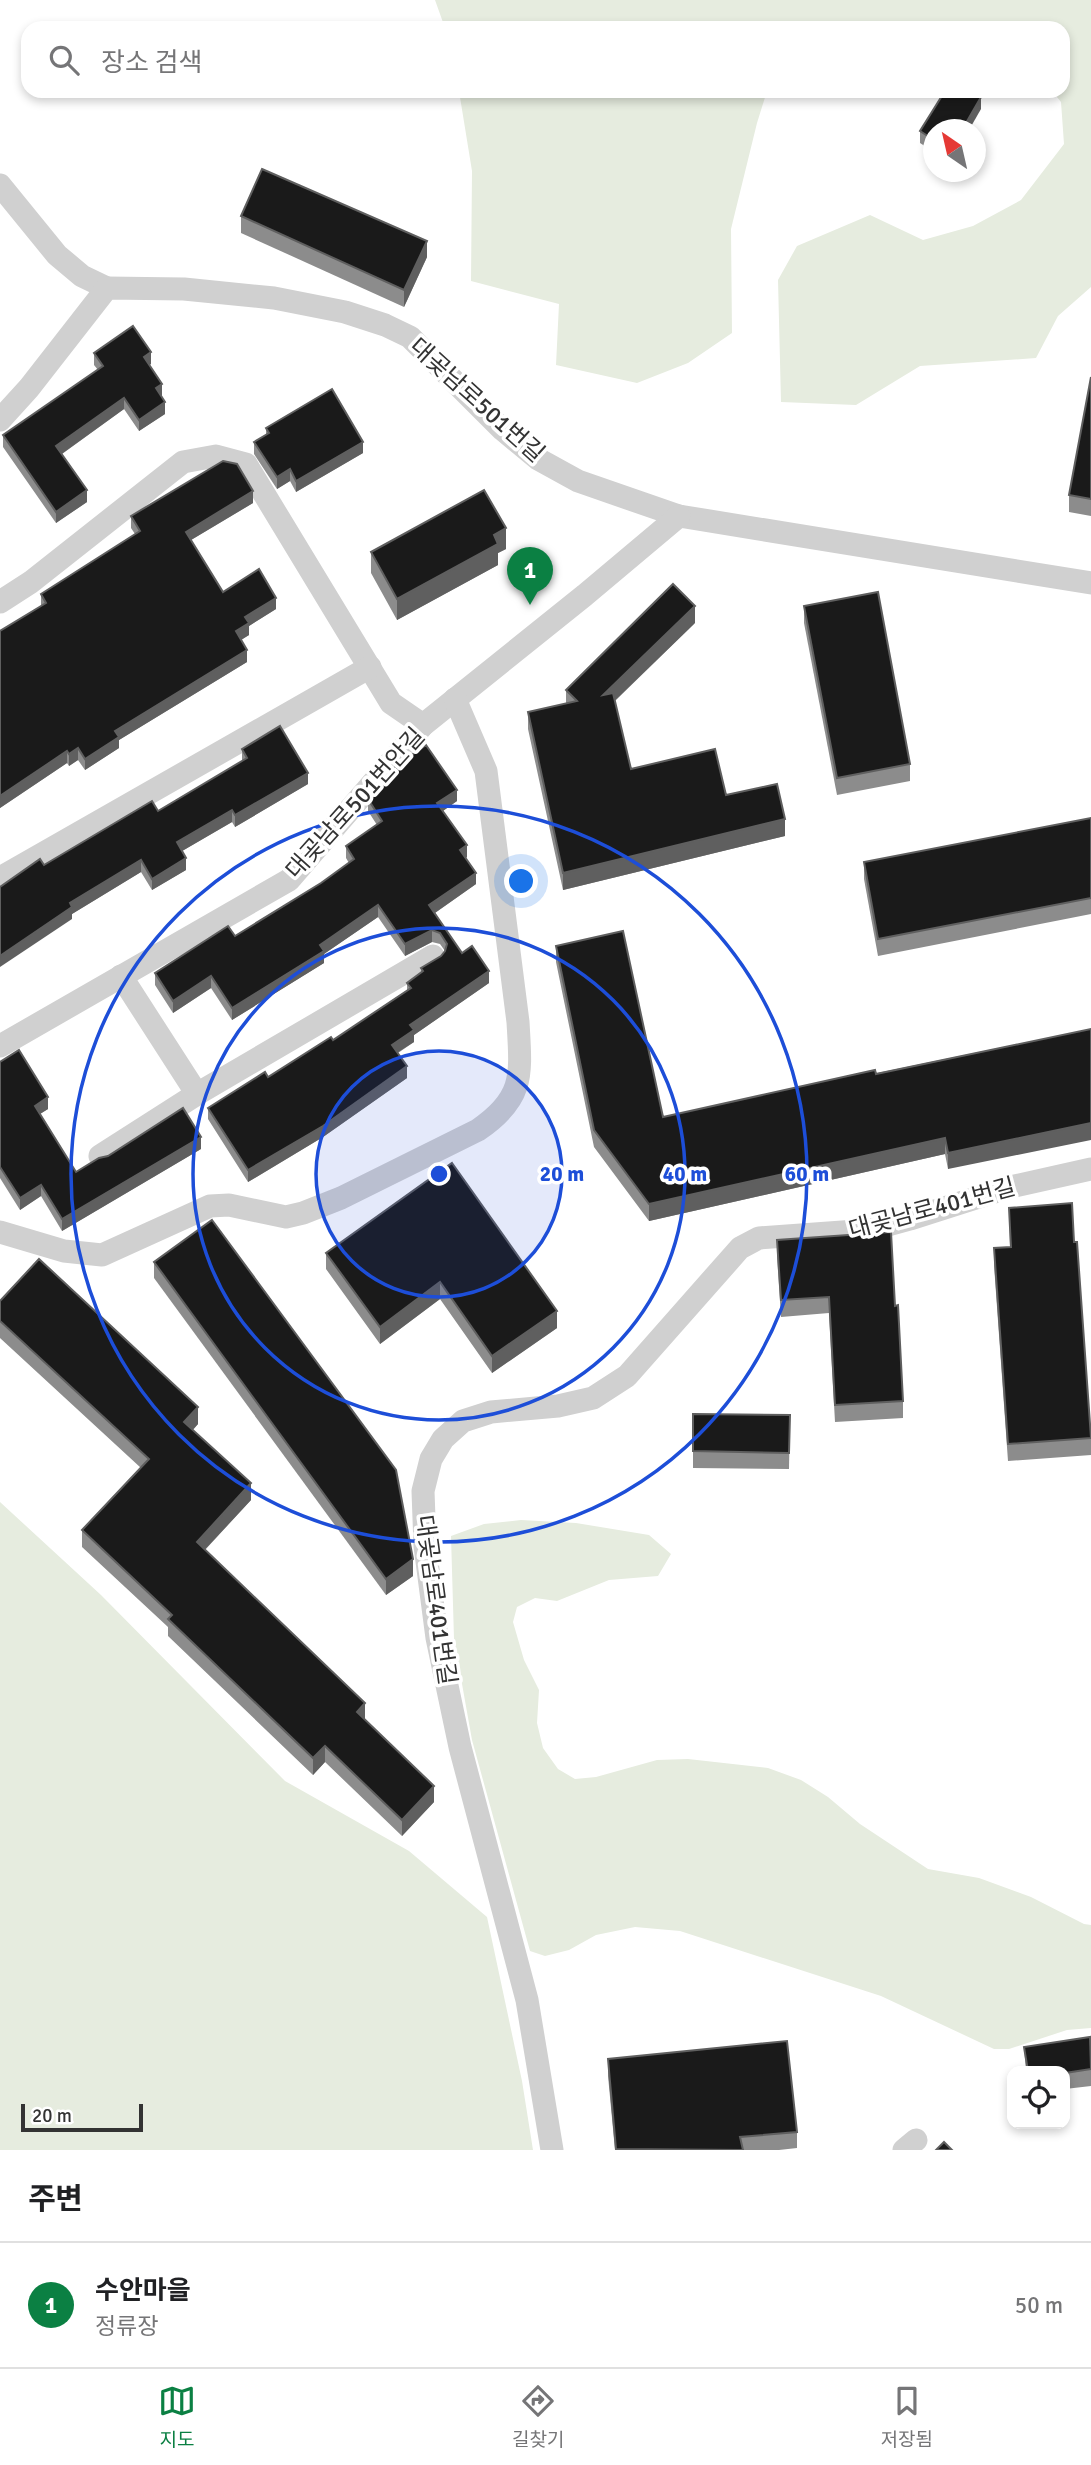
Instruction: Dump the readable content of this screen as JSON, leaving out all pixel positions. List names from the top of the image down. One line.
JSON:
{"streets":{"lane":["대곶남로501번길","대곶남로501번안길","대곶남로401번길"]},"crossings":[["대곶남로501번길","대곶남로501번안길"]],"scale_bar":"20 m","north":"top left","page":{"search":"장소 검색","pins":"1","scale":"20 m","heading":"주변","list":[{"mark":"1","name":"수안마을","note":"정류장","value":"50 m"}],"nav":["지도","길찾기","저장됨"]},"rings":["20 m","40 m","60 m"]}
